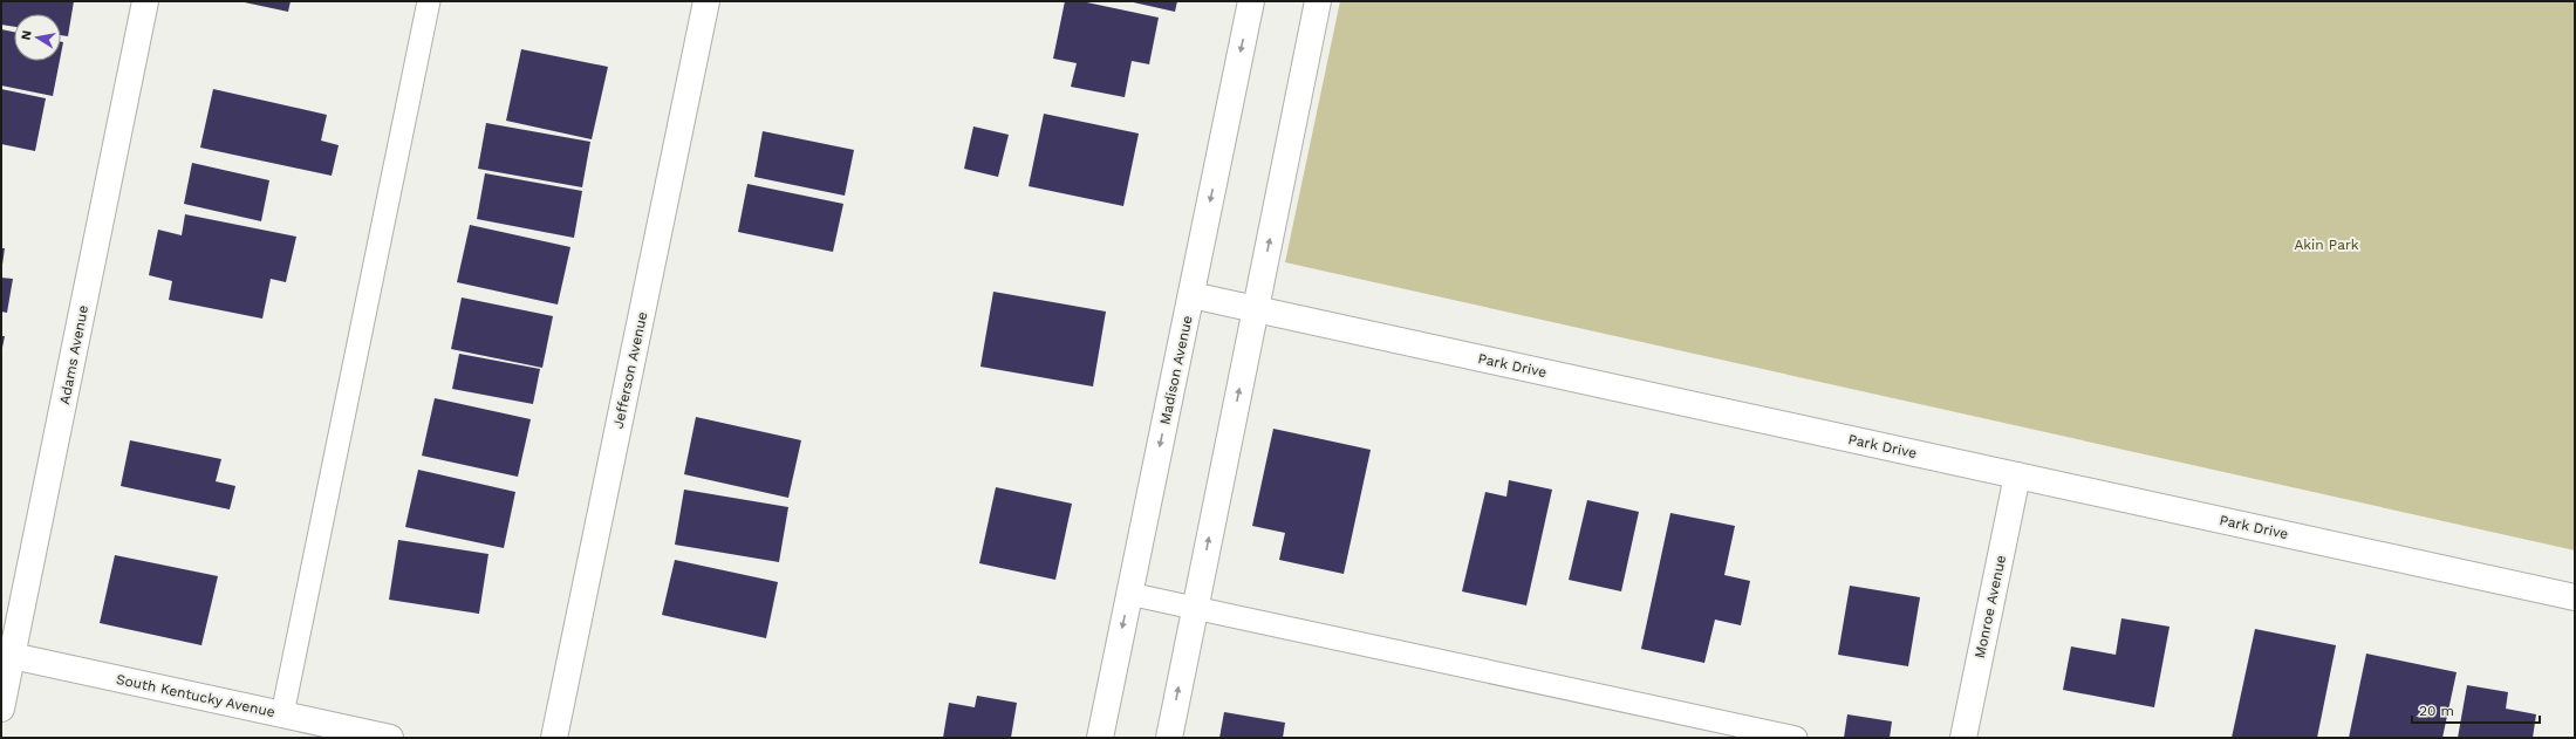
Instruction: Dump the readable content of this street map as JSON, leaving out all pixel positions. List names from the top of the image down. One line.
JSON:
{"streets":{"street":["Adams Avenue","Park Drive","Jefferson Avenue","Madison Avenue","Monroe Avenue","South Kentucky Avenue"]},"crossings":[["Adams Avenue","South Kentucky Avenue"],["Park Drive","Madison Avenue"],["Park Drive","Monroe Avenue"]],"parks":["Akin Park"],"scale_bar":"20 m","north":"left"}
